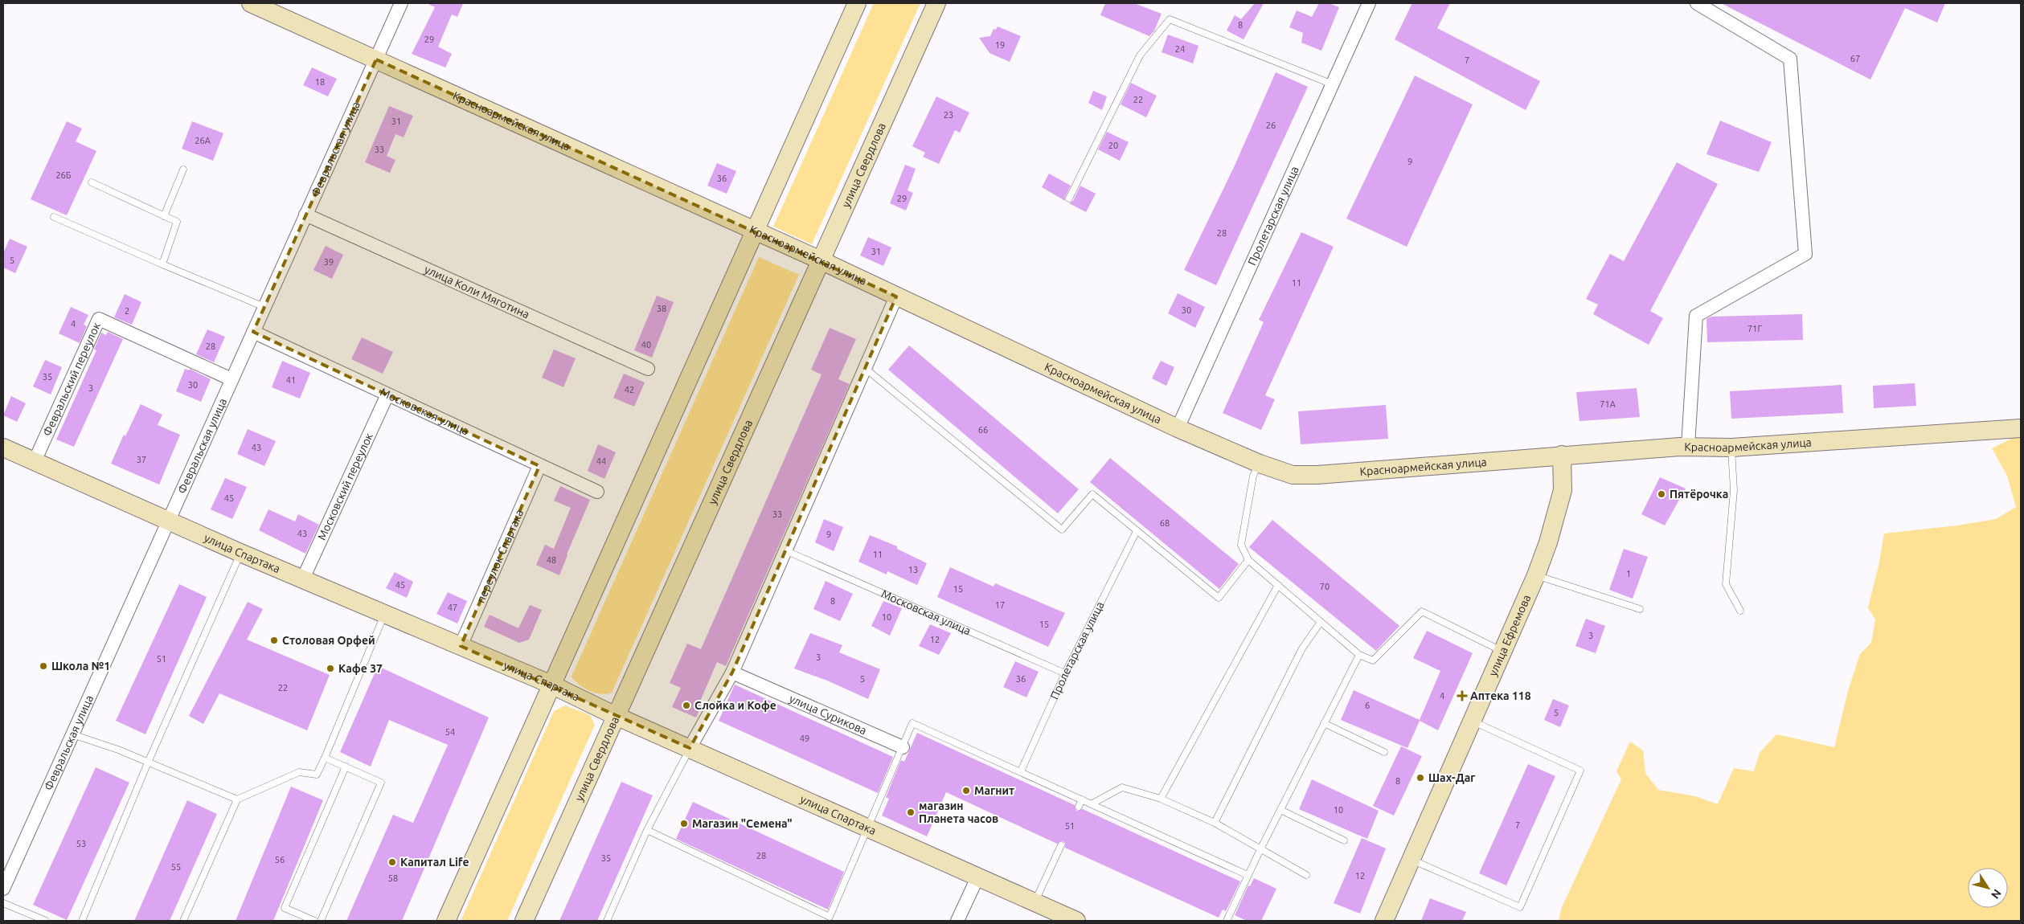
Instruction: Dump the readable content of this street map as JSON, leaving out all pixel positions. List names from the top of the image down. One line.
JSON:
{"streets":{"street":["Красноармейская улица","Февральская улица","улица Свердлова","Пролетарская улица","улица Коли Мяготина","Февральский переулок","Московская улица","Московский переулок","улица Спартака","переулок Спартака","улица Ефремова","улица Сурикова"]},"crossings":[["Красноармейская улица","Февральская улица"],["Красноармейская улица","улица Свердлова"],["Красноармейская улица","Пролетарская улица"],["Красноармейская улица","улица Ефремова"],["Февральская улица","улица Коли Мяготина"],["Февральская улица","Февральский переулок"],["Февральская улица","Московская улица"],["Февральская улица","улица Спартака"],["улица Свердлова","улица Спартака"],["Пролетарская улица","Московская улица"],["Февральский переулок","улица Спартака"],["Московская улица","Московский переулок"],["Московская улица","переулок Спартака"],["Московский переулок","улица Спартака"],["улица Спартака","переулок Спартака"]],"places":{"other":["Пятёрочка","Столовая Орфей","Школа №1","Кафе 37","Слойка и Кофе","Шах-Даг","Магнит","магазин Планета часов","Магазин \"Семена\"","Капитал Life"],"health":["Аптека 118"]},"house_numbers":["8","29","19","24","67","7","18","22","23","31","26","26А","20","33","9","26Б","36","29","28","31","5","39","11","38","30","2","4","71Г","40","28","35","41","30","3","42","71А","66","43","37","44","45","33","68","43","9","11","48","13","1","45","70","15","8","17","47","10","15","3","12","3","51","5","36","22","4","6","5","54","49","8","10","7","51","53","28","35","56","55","12","58"],"north":"bottom right"}
